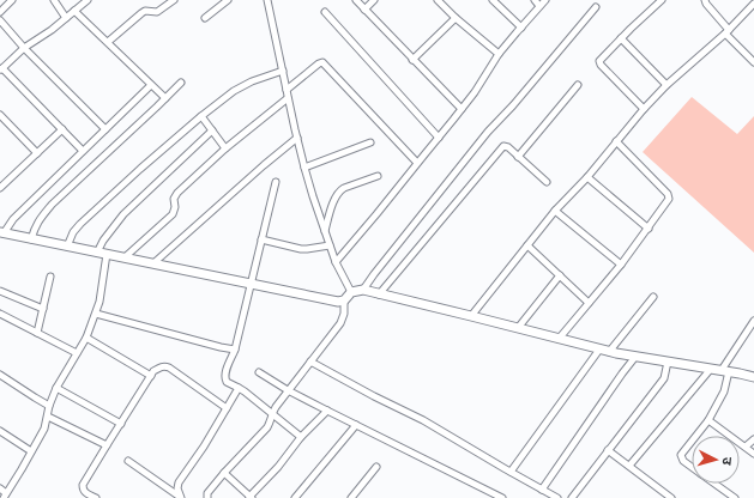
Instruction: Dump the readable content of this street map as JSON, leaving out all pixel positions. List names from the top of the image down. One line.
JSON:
{"north":"right"}
